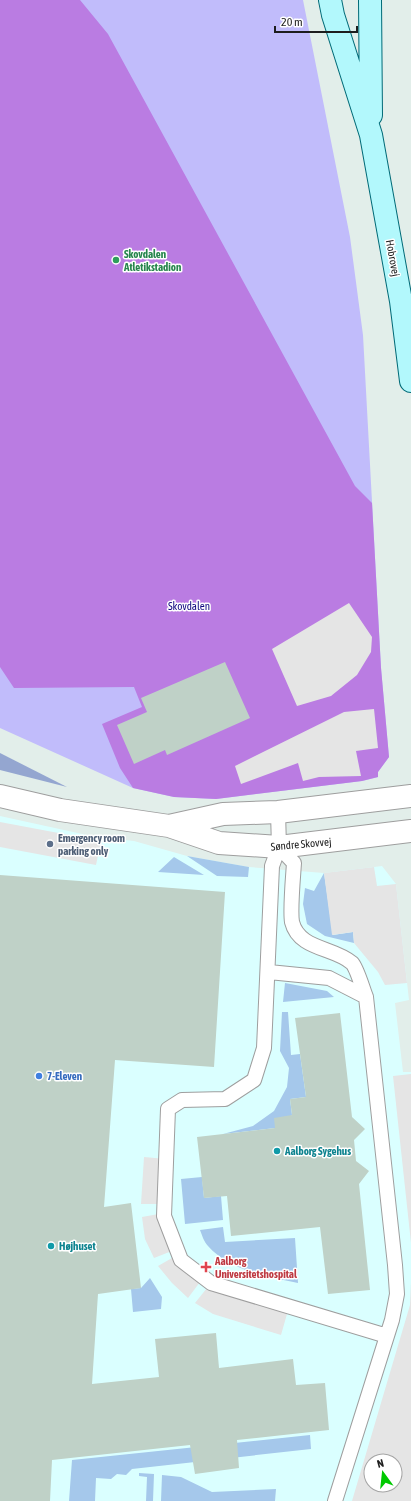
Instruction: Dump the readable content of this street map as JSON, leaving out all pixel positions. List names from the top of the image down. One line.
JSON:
{"streets":{"main road":["Hobrovej"],"street":["Søndre Skovvej"]},"parks":["Skovdalen"],"places":{"other":["Skovdalen Atletikstadion","Emergency room parking only","7-Eleven","Aalborg Sygehus","Højhuset"],"health":["Aalborg Universitetshospital"]},"scale_bar":"20 m","north":"top"}
